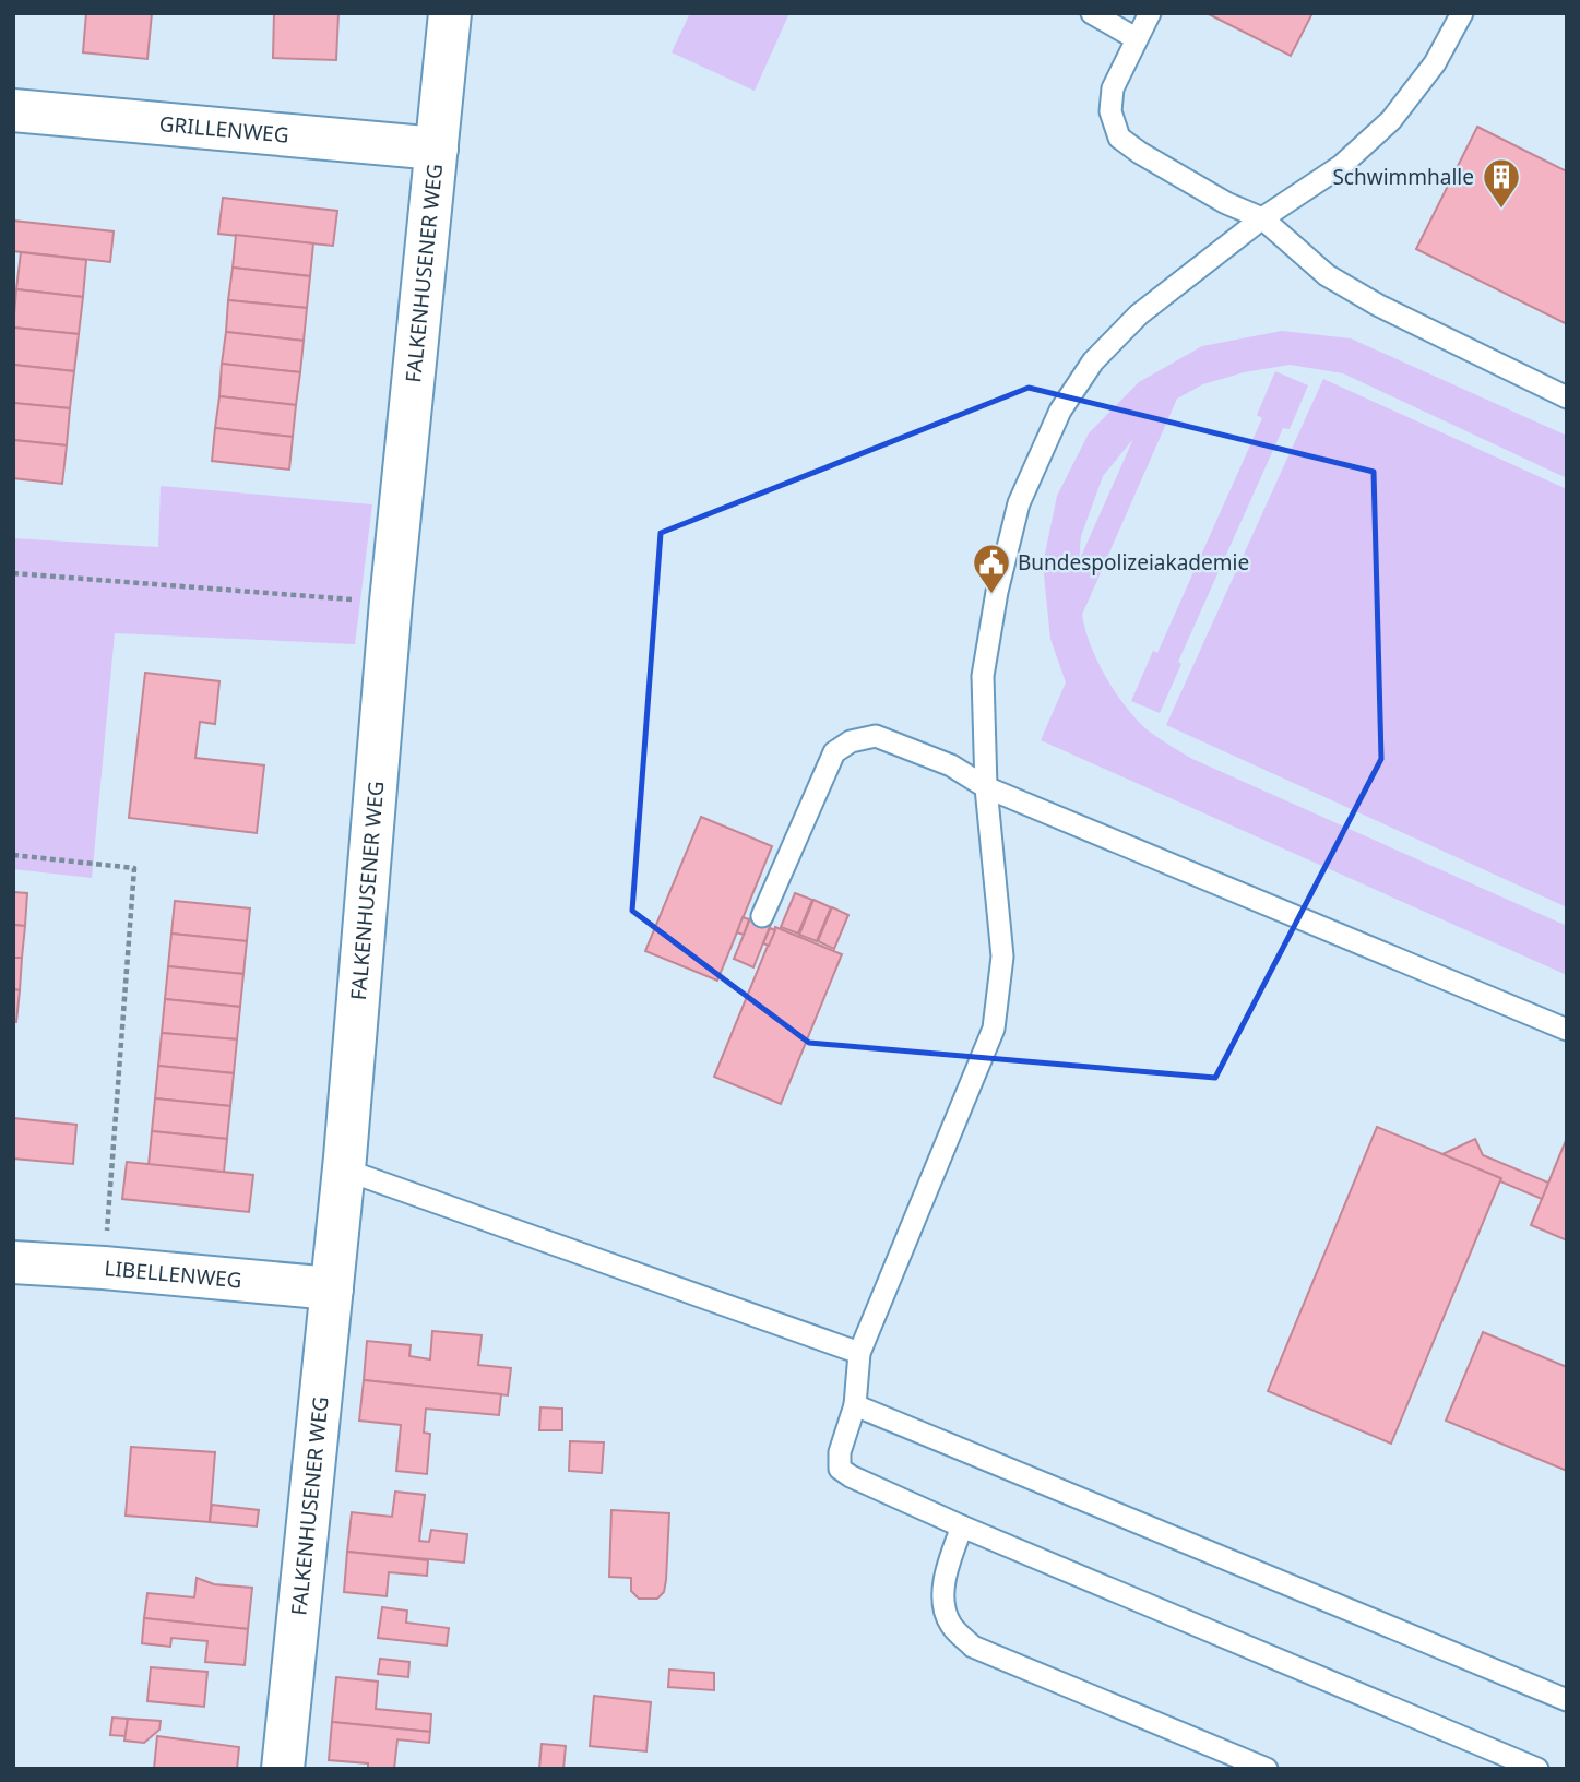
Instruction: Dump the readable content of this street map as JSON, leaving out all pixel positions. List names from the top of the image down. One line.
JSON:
{"streets":{"street":["GRILLENWEG","FALKENHUSENER WEG","LIBELLENWEG"]},"crossings":[["GRILLENWEG","FALKENHUSENER WEG"],["FALKENHUSENER WEG","LIBELLENWEG"]],"places":{"building":["Schwimmhalle"],"public building":["Bundespolizeiakademie"]}}
